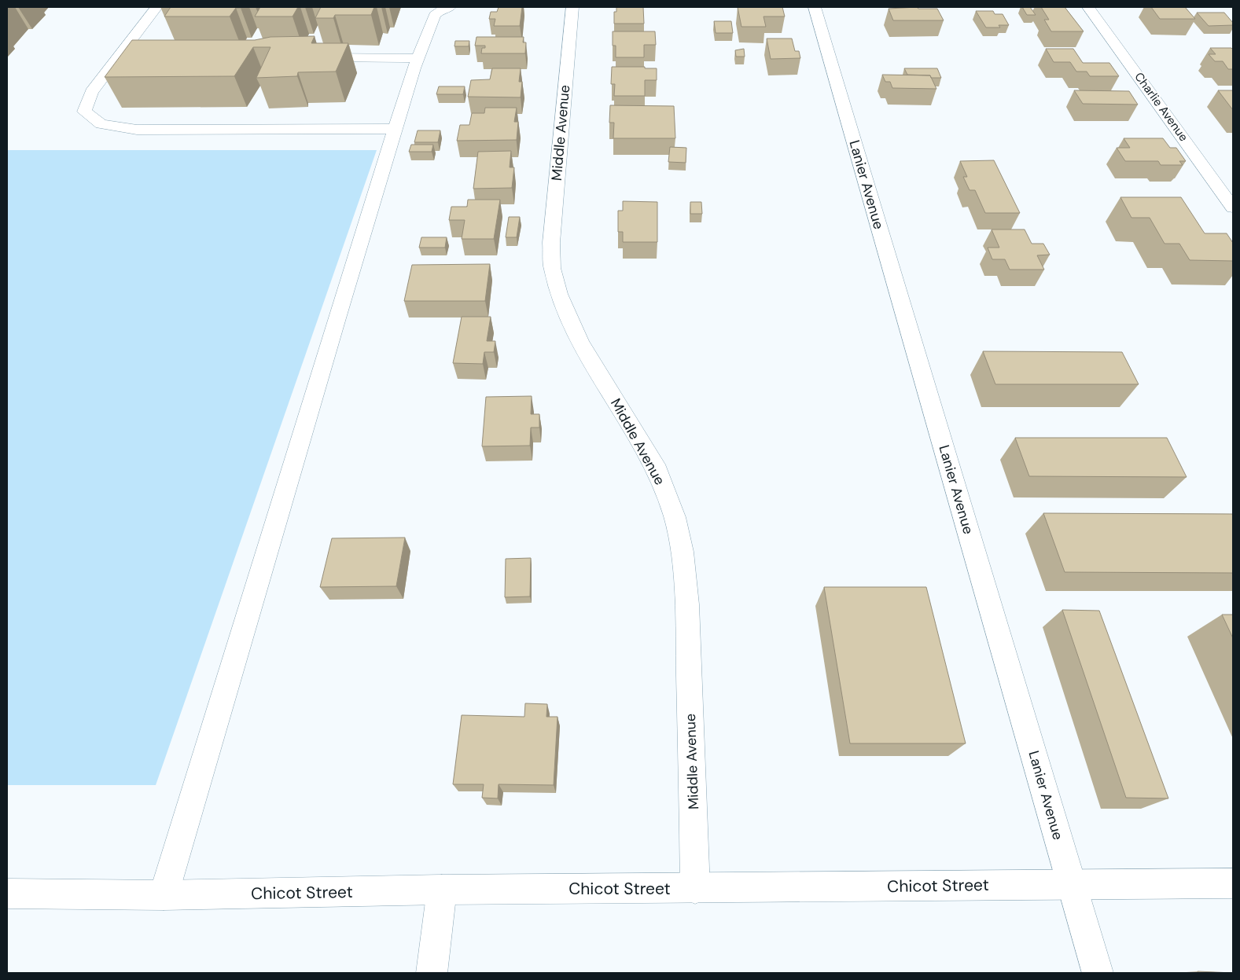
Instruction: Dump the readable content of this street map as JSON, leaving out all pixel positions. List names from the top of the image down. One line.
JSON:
{"streets":{"street":["Charlie Avenue","Middle Avenue","Lanier Avenue","Chicot Street"]},"crossings":[["Middle Avenue","Chicot Street"],["Lanier Avenue","Chicot Street"]]}
